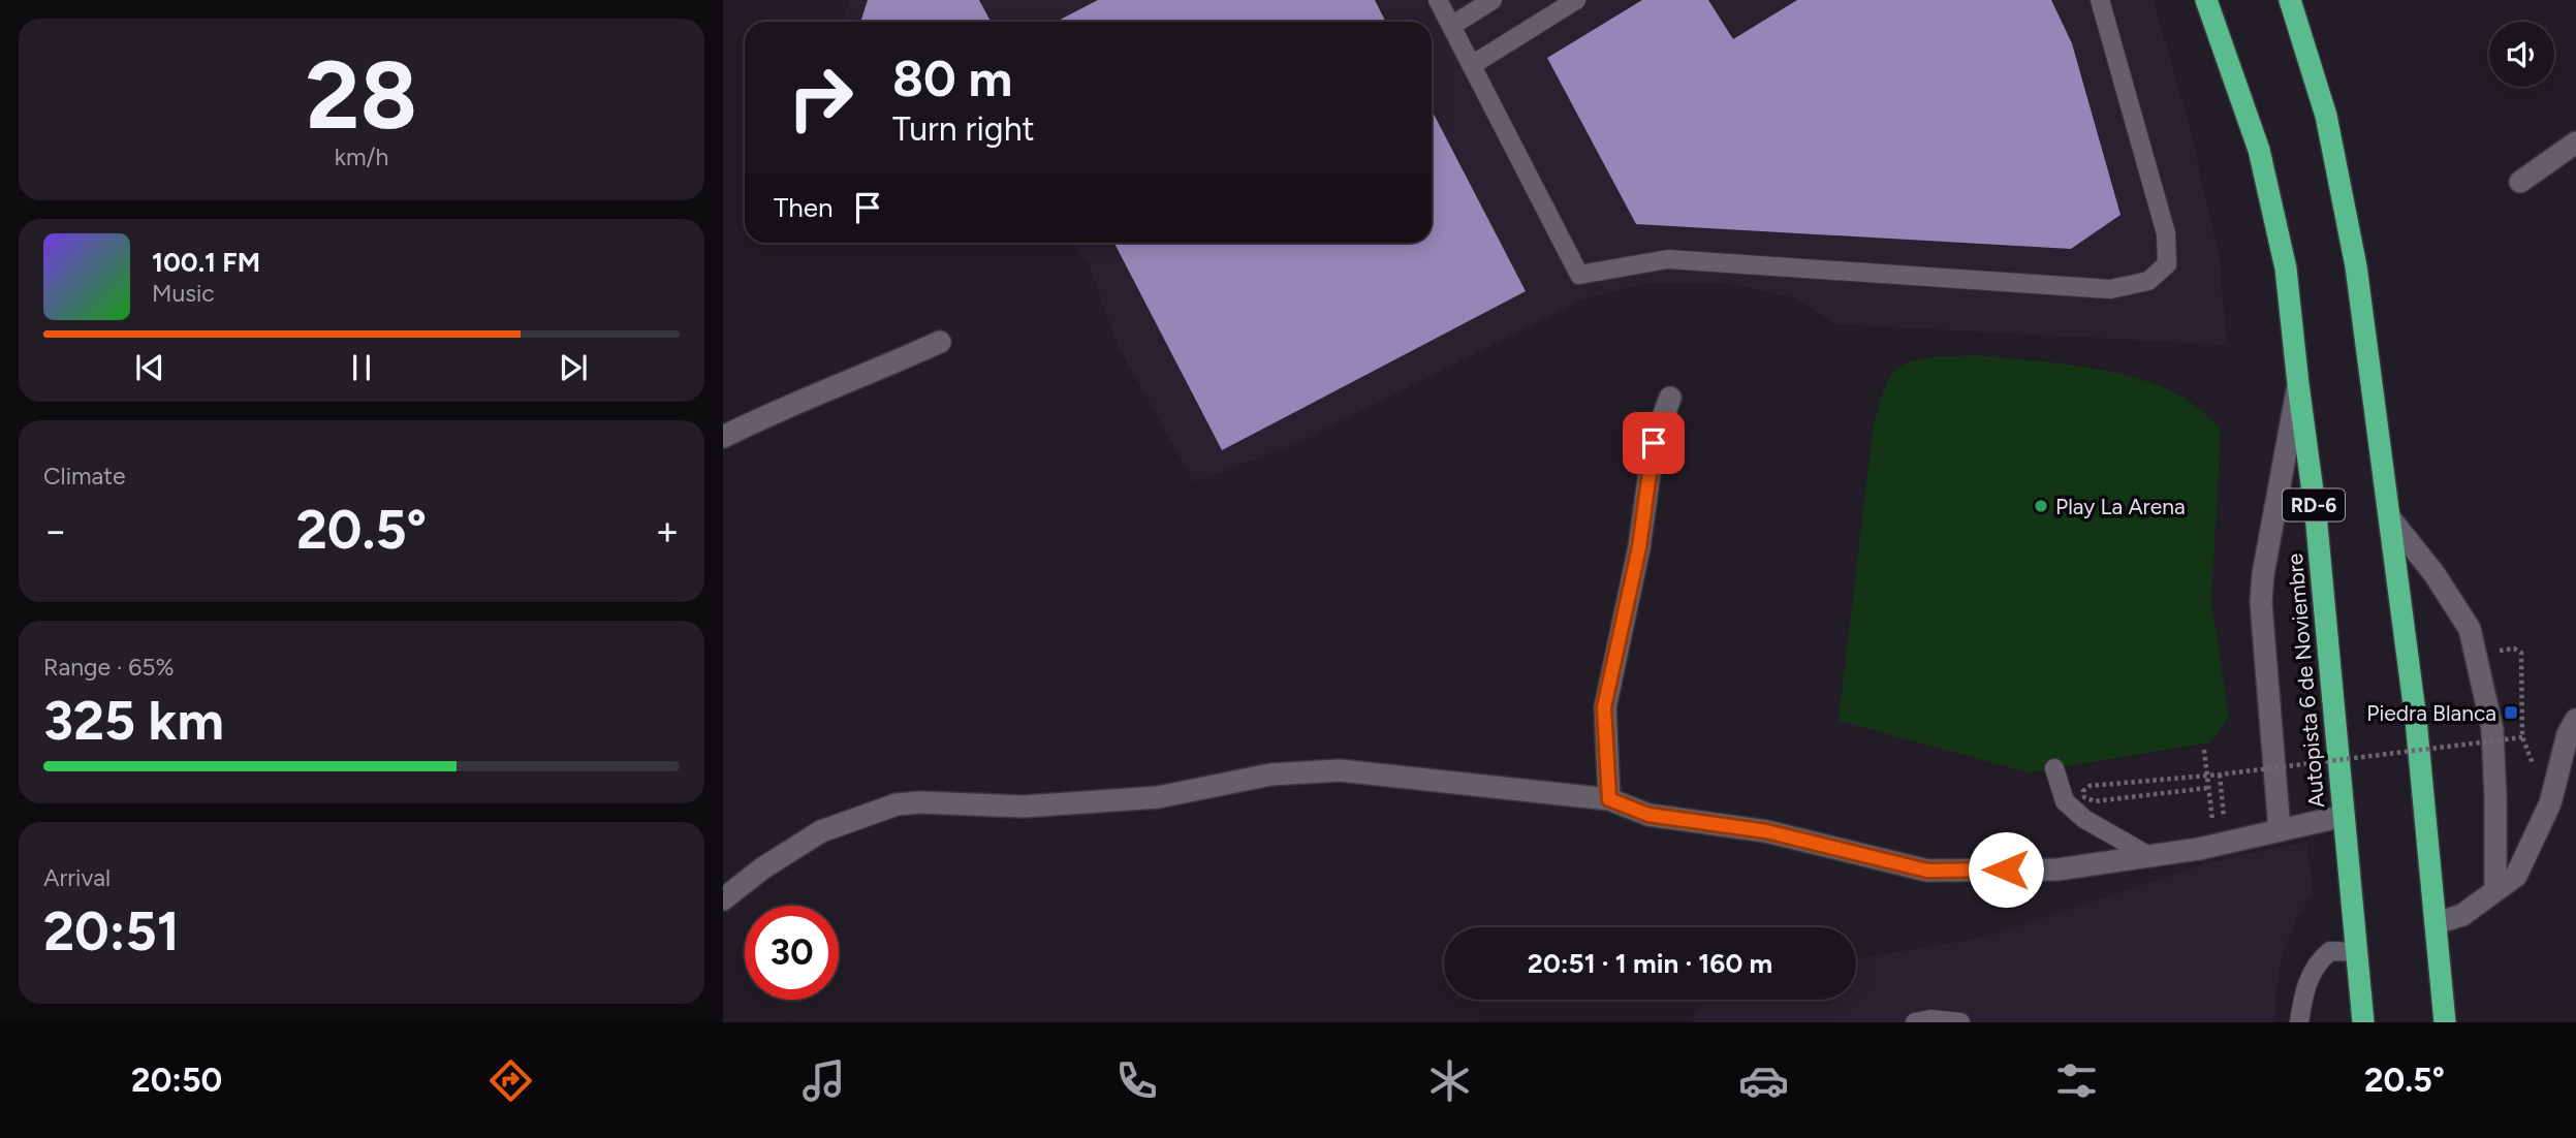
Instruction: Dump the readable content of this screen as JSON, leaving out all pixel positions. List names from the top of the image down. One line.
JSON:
{"streets":{"highway":["RD-6","Autopista 6 de Noviembre"]},"places":{"other":["Play La Arena"],"transit":["Piedra Blanca"]},"page":{"tile":[["28","km/h"],"Climate",["Range · 65%","325 km"],["Arrival","20:51"]],"turn":["80 m","Turn right"],"then":"Then","song":["100.1 FM","Music"],"heat":["−","20.5°","+"],"limit":"30","trip":"20:51 · 1 min · 160 m","tabs":["20:50","20.5°"]}}
